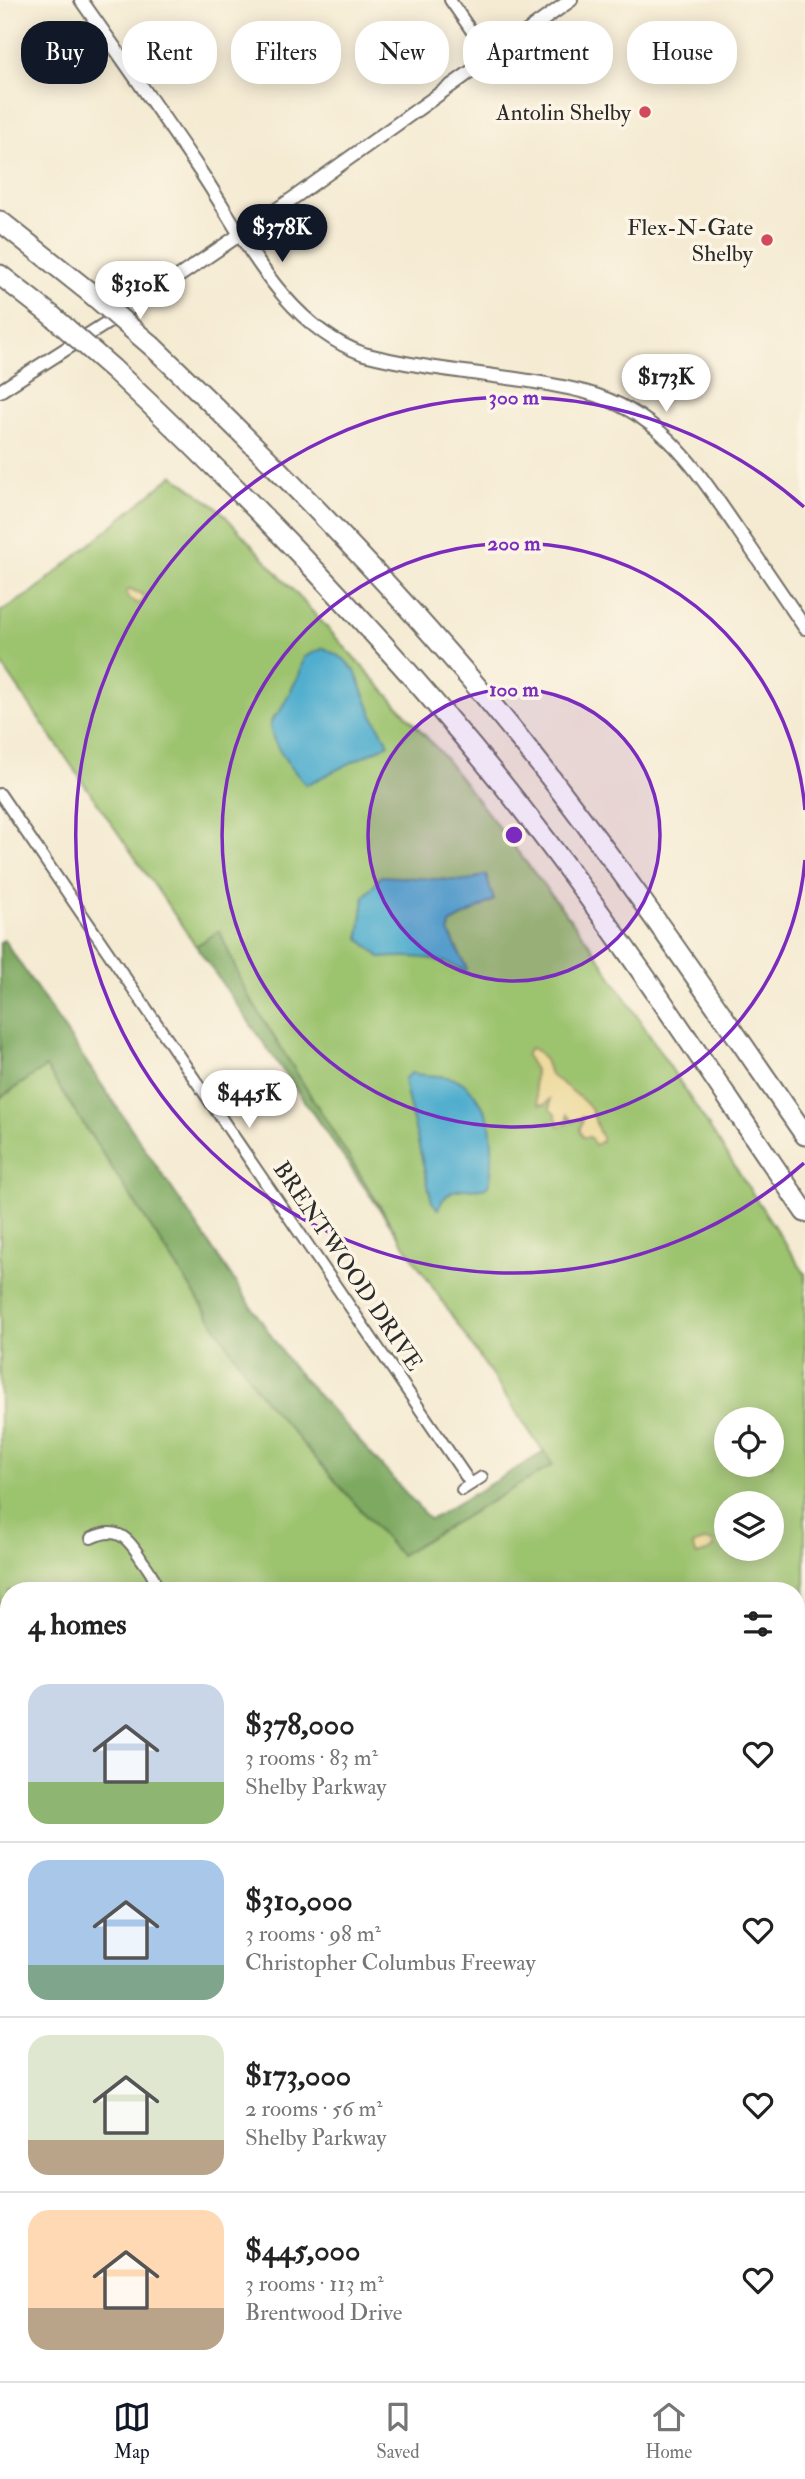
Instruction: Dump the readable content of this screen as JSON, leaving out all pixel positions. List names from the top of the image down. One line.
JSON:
{"streets":{"street":["BRENTWOOD DRIVE"]},"places":["Antolin Shelby","Flex-N-Gate Shelby"],"page":{"chip":["Buy","Rent","Filters","New","Apartment","House"],"price":["$378K","$310K","$173K","$445K"],"heading":"4 homes","list":[{"name":"$378,000","note":"3 rooms · 83 m² · Shelby Parkway"},{"name":"$310,000","note":"3 rooms · 98 m² · Christopher Columbus Freeway"},{"name":"$173,000","note":"2 rooms · 56 m² · Shelby Parkway"},{"name":"$445,000","note":"3 rooms · 113 m² · Brentwood Drive"}],"tabs":["Map","Saved","Home"]},"rings":["300 m","200 m","100 m"]}
